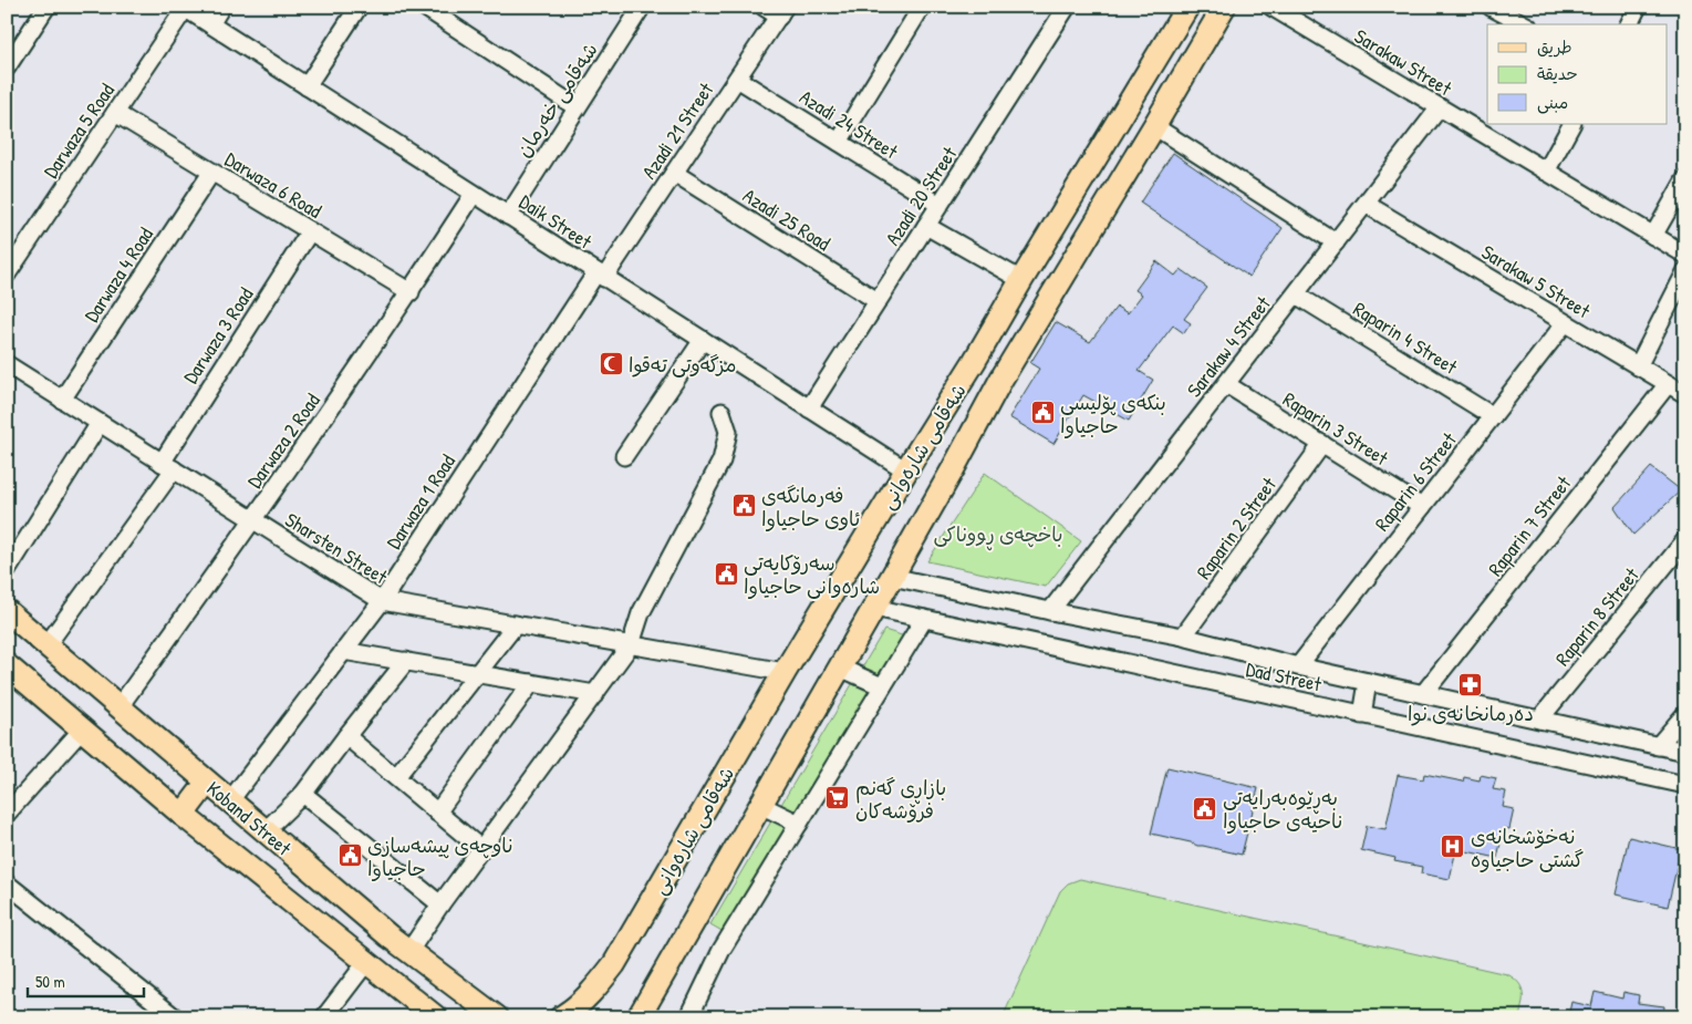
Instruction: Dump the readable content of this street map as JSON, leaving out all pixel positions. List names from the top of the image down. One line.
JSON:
{"streets":{"main road":["شەقامی شارەوانی","Koband Street"],"street":["Sarakaw Street","شەقامی خەرمان","Azadi 24 Street","Darwaza 5 Road","Azadi 21 Street","Darwaza 6 Road","Azadi 20 Street","Azadi 25 Road","Daik Street","Darwaza 4 Road","Sarakaw 5 Street","Darwaza 3 Road","Raparin 4 Street","Sarakaw 4 Street","Raparin 3 Street","Darwaza 2 Road","Raparin 6 Street","Darwaza 1 Road","Raparin 7 Street","Raparin 2 Street","Sharsten Street","Raparin 8 Street","Dad Street"]},"crossings":[["Sarakaw Street","Sarakaw 4 Street"],["شەقامی خەرمان","Daik Street"],["Azadi 24 Street","Azadi 21 Street"],["Azadi 24 Street","Azadi 20 Street"],["Darwaza 5 Road","Darwaza 6 Road"],["Darwaza 5 Road","Daik Street"],["Azadi 21 Street","Azadi 25 Road"],["Azadi 21 Street","Daik Street"],["Azadi 21 Street","Darwaza 1 Road"],["Darwaza 6 Road","Darwaza 4 Road"],["Darwaza 6 Road","Darwaza 3 Road"],["Darwaza 6 Road","Darwaza 2 Road"],["Azadi 20 Street","Azadi 25 Road"],["Azadi 20 Street","Daik Street"],["Daik Street","Darwaza 2 Road"],["Daik Street","شەقامی شارەوانی"],["Daik Street","Darwaza 1 Road"],["Darwaza 4 Road","Sharsten Street"],["Sarakaw 5 Street","Sarakaw 4 Street"],["Sarakaw 5 Street","Raparin 6 Street"],["Sarakaw 5 Street","Raparin 7 Street"],["Darwaza 3 Road","Sharsten Street"],["Darwaza 3 Road","Koband Street"],["Raparin 4 Street","Sarakaw 4 Street"],["Raparin 4 Street","Raparin 6 Street"],["Sarakaw 4 Street","Raparin 3 Street"],["Sarakaw 4 Street","Dad Street"],["Raparin 3 Street","Raparin 6 Street"],["Raparin 3 Street","Raparin 2 Street"],["Darwaza 2 Road","Sharsten Street"],["Darwaza 2 Road","Koband Street"],["شەقامی شارەوانی","Sharsten Street"],["شەقامی شارەوانی","Dad Street"],["Raparin 6 Street","Dad Street"],["Darwaza 1 Road","Sharsten Street"],["Darwaza 1 Road","Koband Street"],["Raparin 7 Street","Dad Street"],["Raparin 2 Street","Dad Street"],["Raparin 8 Street","Dad Street"]],"parks":["باخچەی ڕووناکی"],"places":{"mosque":["مزگەوتی تەقوا"],"public building":["بنکەی پۆلیسی حاجیاوا","فەرمانگەی ئاوی حاجیاوا","سەرۆکایەتی شارەوانی حاجیاوا","بەڕێوەبەرایەتی ناحیەی حاجیاوا","ناوچەی پیشەسازی حاجیاوا"],"pharmacy":["دەرمانخانەی نوا"],"supermarket":["بازاڕی گەنم فرۆشەکان"],"hospital":["نەخۆشخانەی گشتی حاجیاوە"]},"legend":["طريق","حديقة","مبنى"],"scale_bar":"50 m"}
